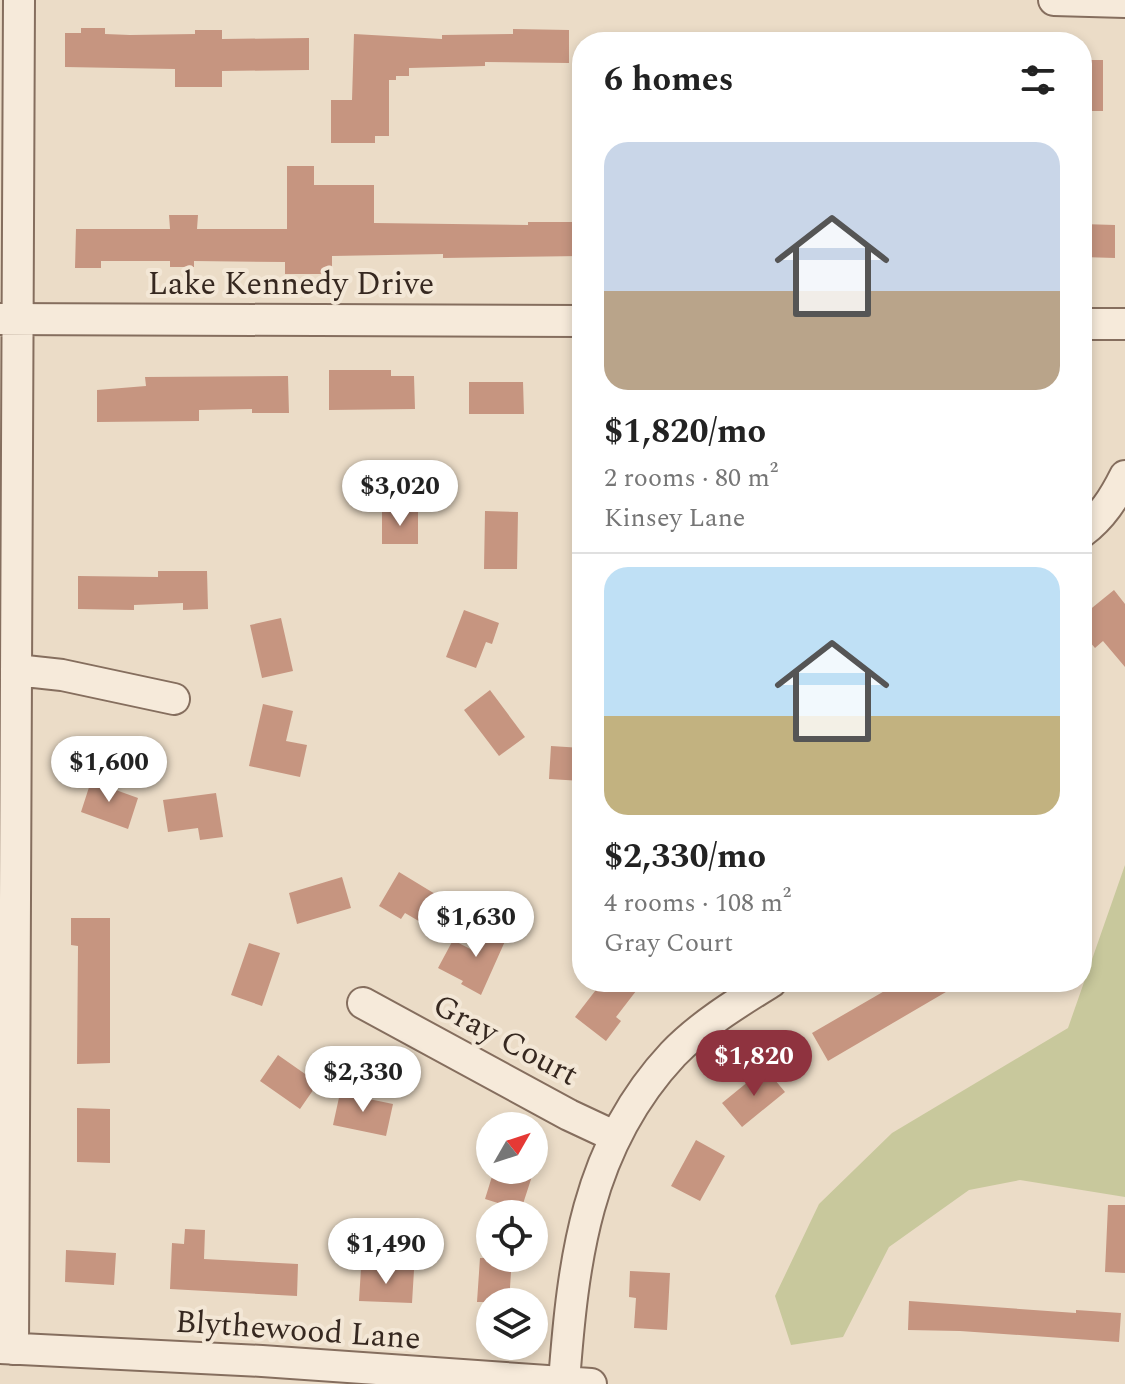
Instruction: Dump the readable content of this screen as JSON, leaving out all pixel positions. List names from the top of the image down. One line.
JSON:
{"streets":{"street":["Lake Kennedy Drive","Gray Court","Blythewood Lane"]},"north":"top right","page":{"heading":"6 homes","list":[{"name":"$1,820/mo","note":"2 rooms · 80 m² · Kinsey Lane"},{"name":"$2,330/mo","note":"4 rooms · 108 m² · Gray Court"}],"price":["$3,020","$1,600","$1,630","$1,820","$2,330","$1,490"]}}
